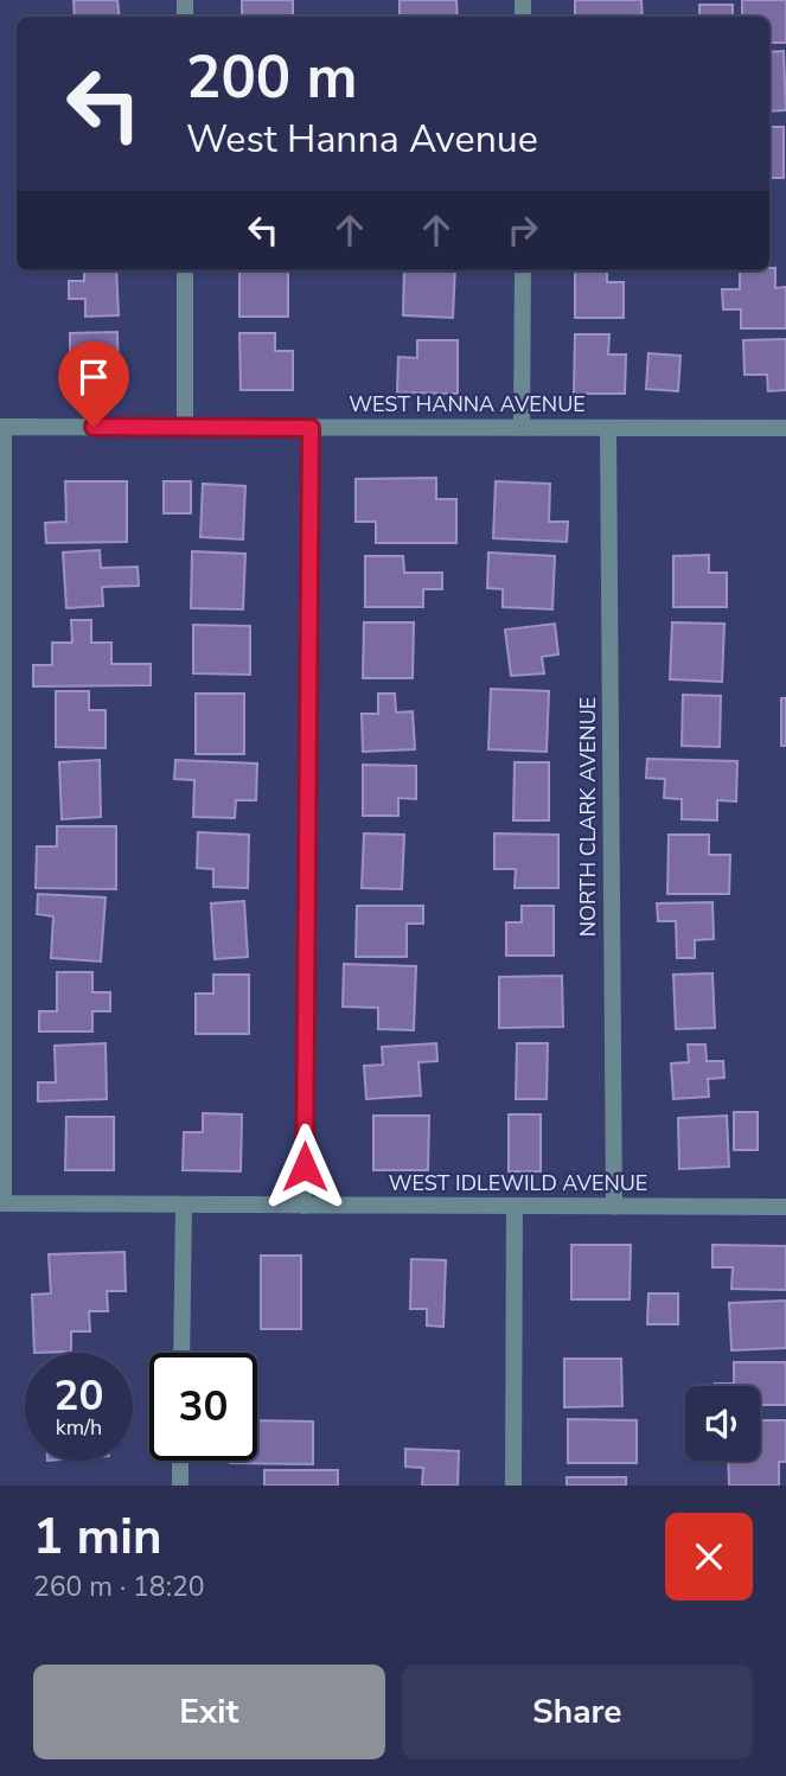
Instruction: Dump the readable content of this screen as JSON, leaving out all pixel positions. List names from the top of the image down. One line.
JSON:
{"streets":{"street":["WEST HANNA AVENUE","NORTH CLARK AVENUE","WEST IDLEWILD AVENUE"]},"crossings":[["WEST HANNA AVENUE","NORTH CLARK AVENUE"],["NORTH CLARK AVENUE","WEST IDLEWILD AVENUE"]],"page":{"turn":["200 m","West Hanna Avenue"],"speed":"20 km/h","limit":"30","heading":["1 min","260 m · 18:20"],"buttons":["Exit","Share"]}}
